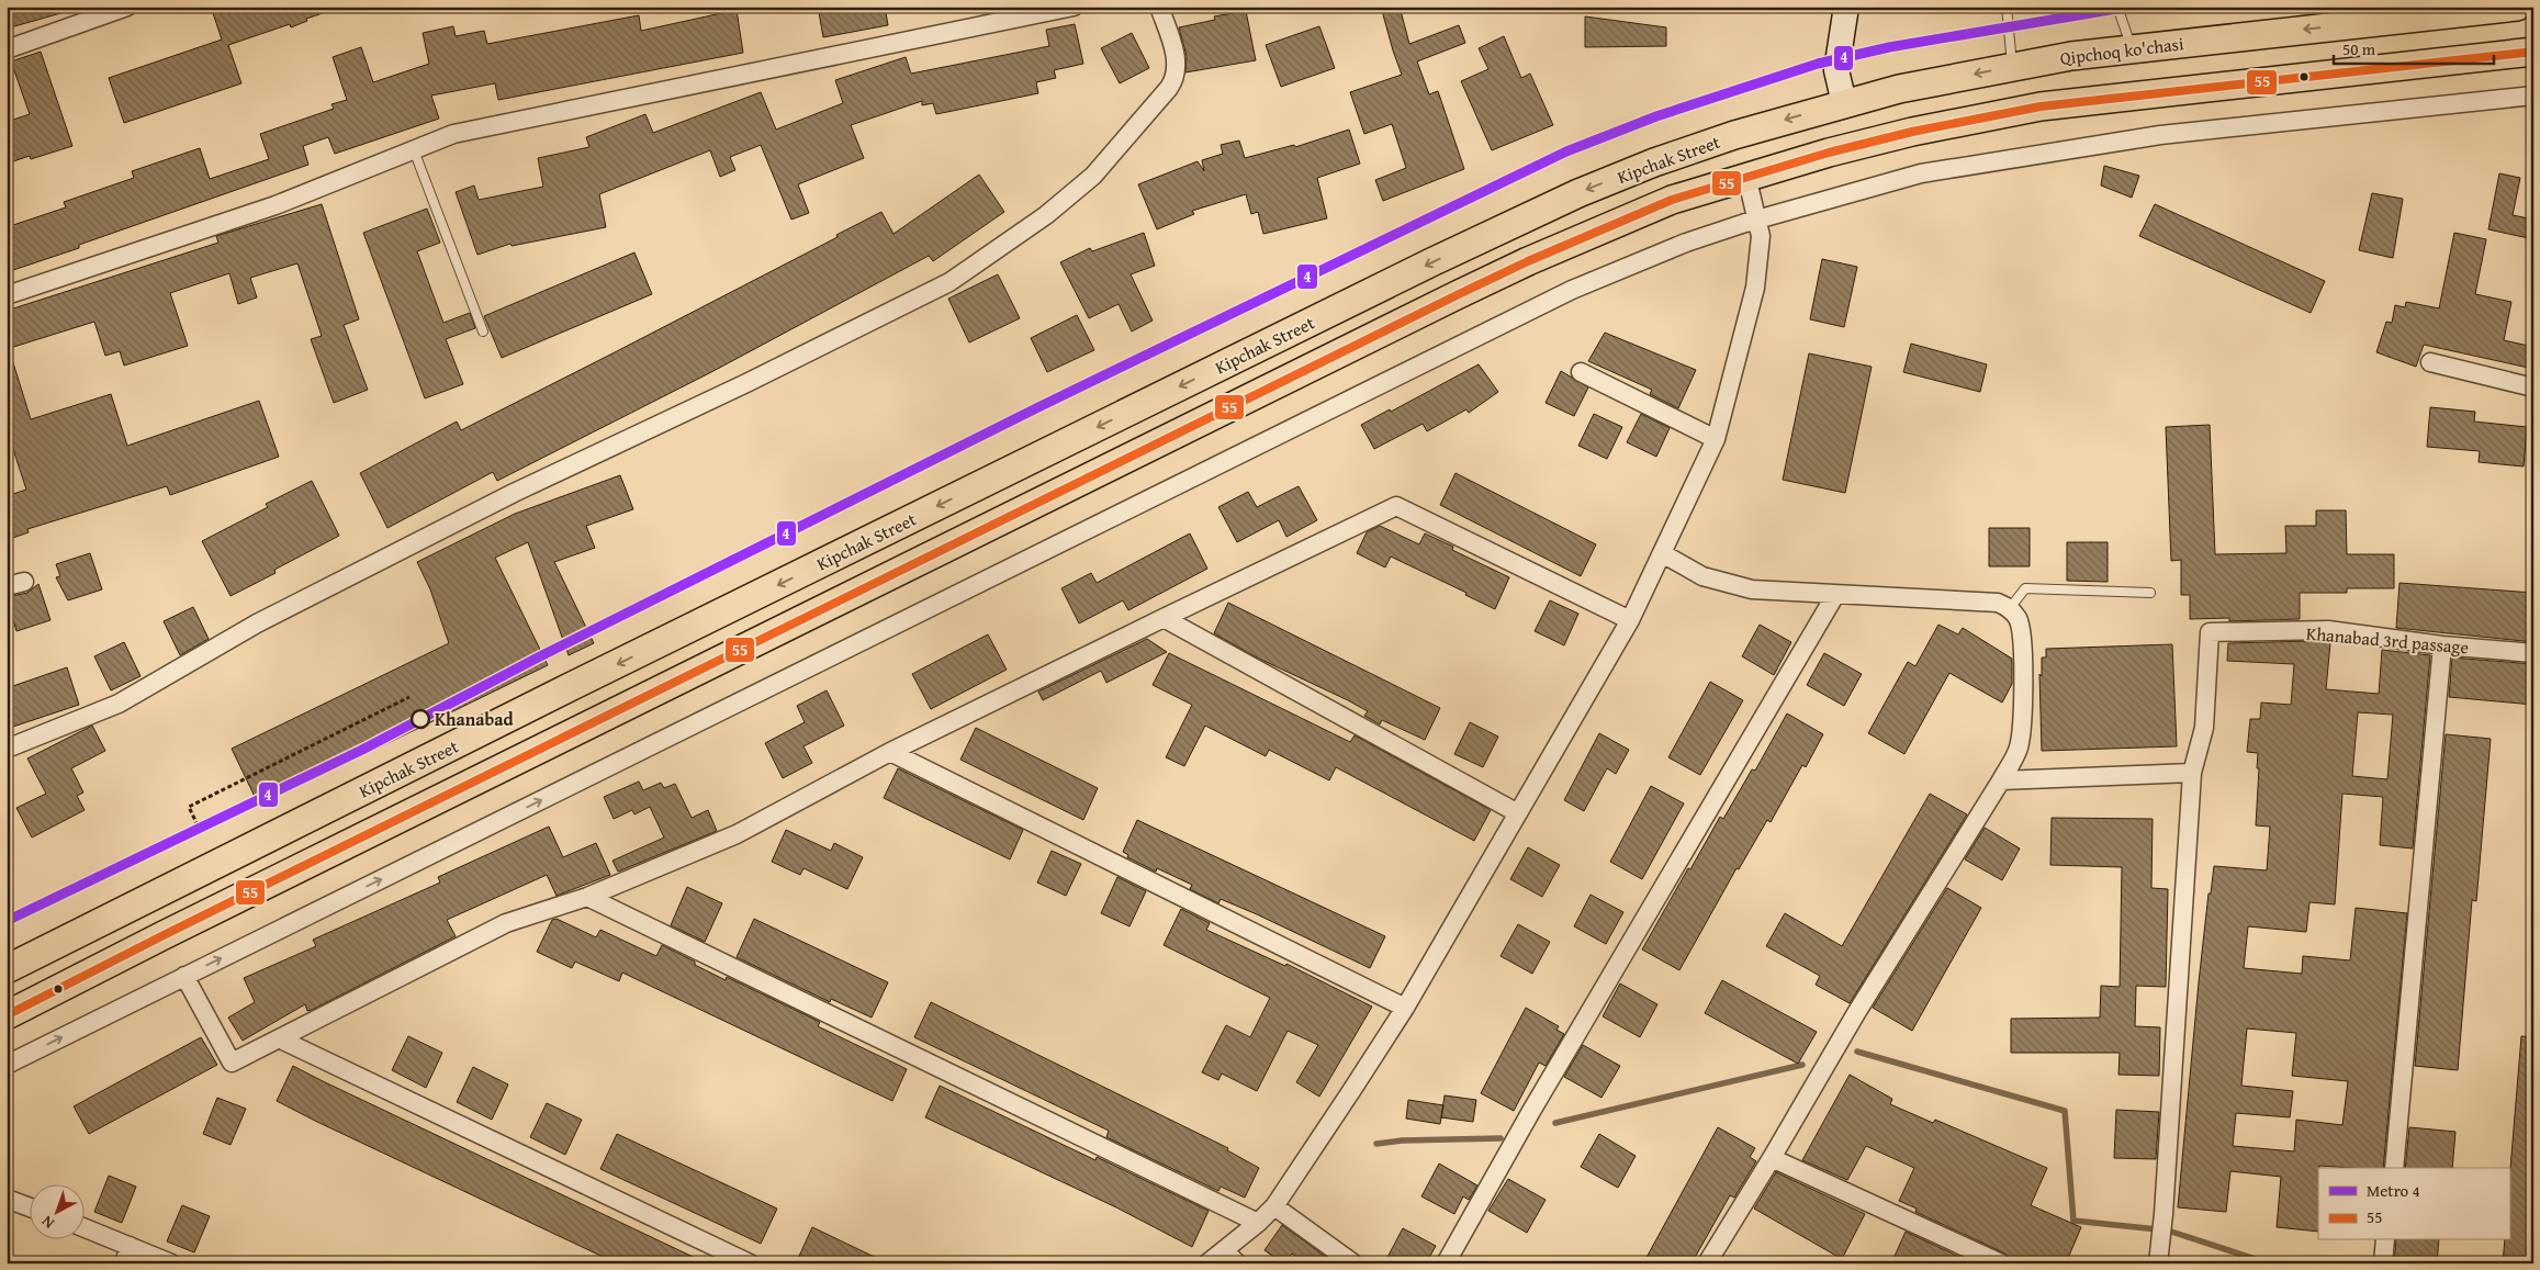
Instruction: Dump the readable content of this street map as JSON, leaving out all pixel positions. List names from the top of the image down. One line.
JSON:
{"streets":{"main road":["Qipchoq ko'chasi","Kipchak Street"],"street":["Khanabad 3rd passage"]},"crossings":[["Qipchoq ko'chasi","Kipchak Street"]],"places":["Khanabad"],"lines":["metro line 4","transit line 55"],"legend":["Metro 4","55"],"scale_bar":"50 m","north":"bottom left"}
